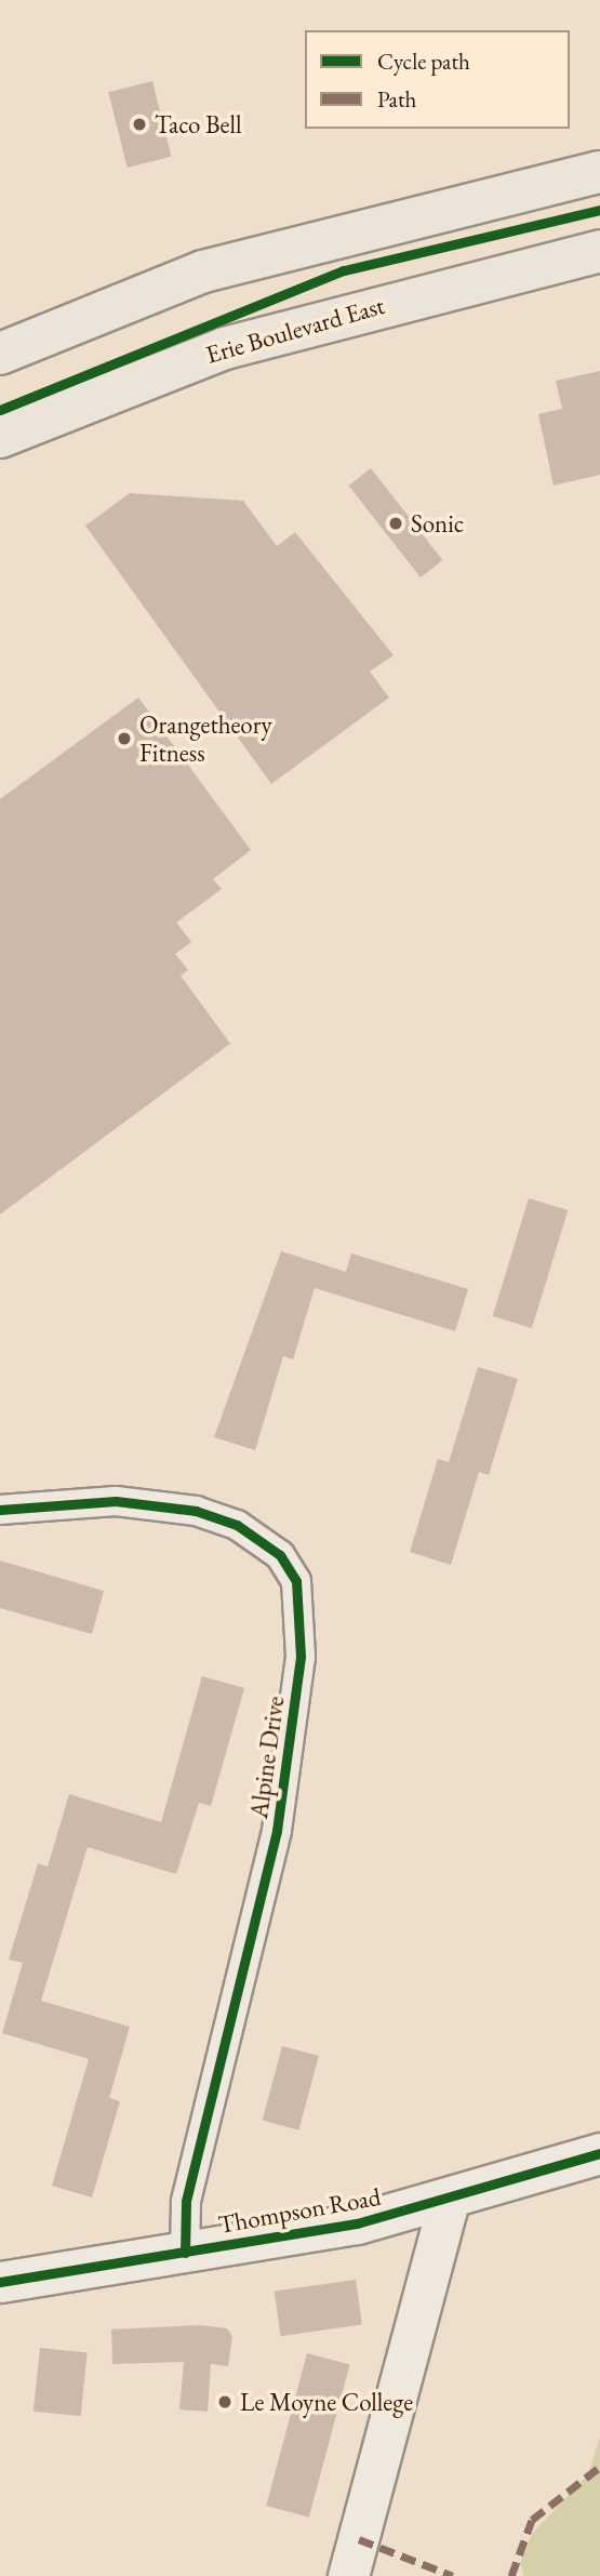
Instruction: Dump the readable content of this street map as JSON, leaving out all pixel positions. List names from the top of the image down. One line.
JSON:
{"streets":{"main road":["Erie Boulevard East"],"street":["Alpine Drive","Thompson Road"]},"crossings":[["Alpine Drive","Thompson Road"]],"places":["Taco Bell","Sonic","Orangetheory Fitness","Le Moyne College"],"legend":["Cycle path","Path"]}
